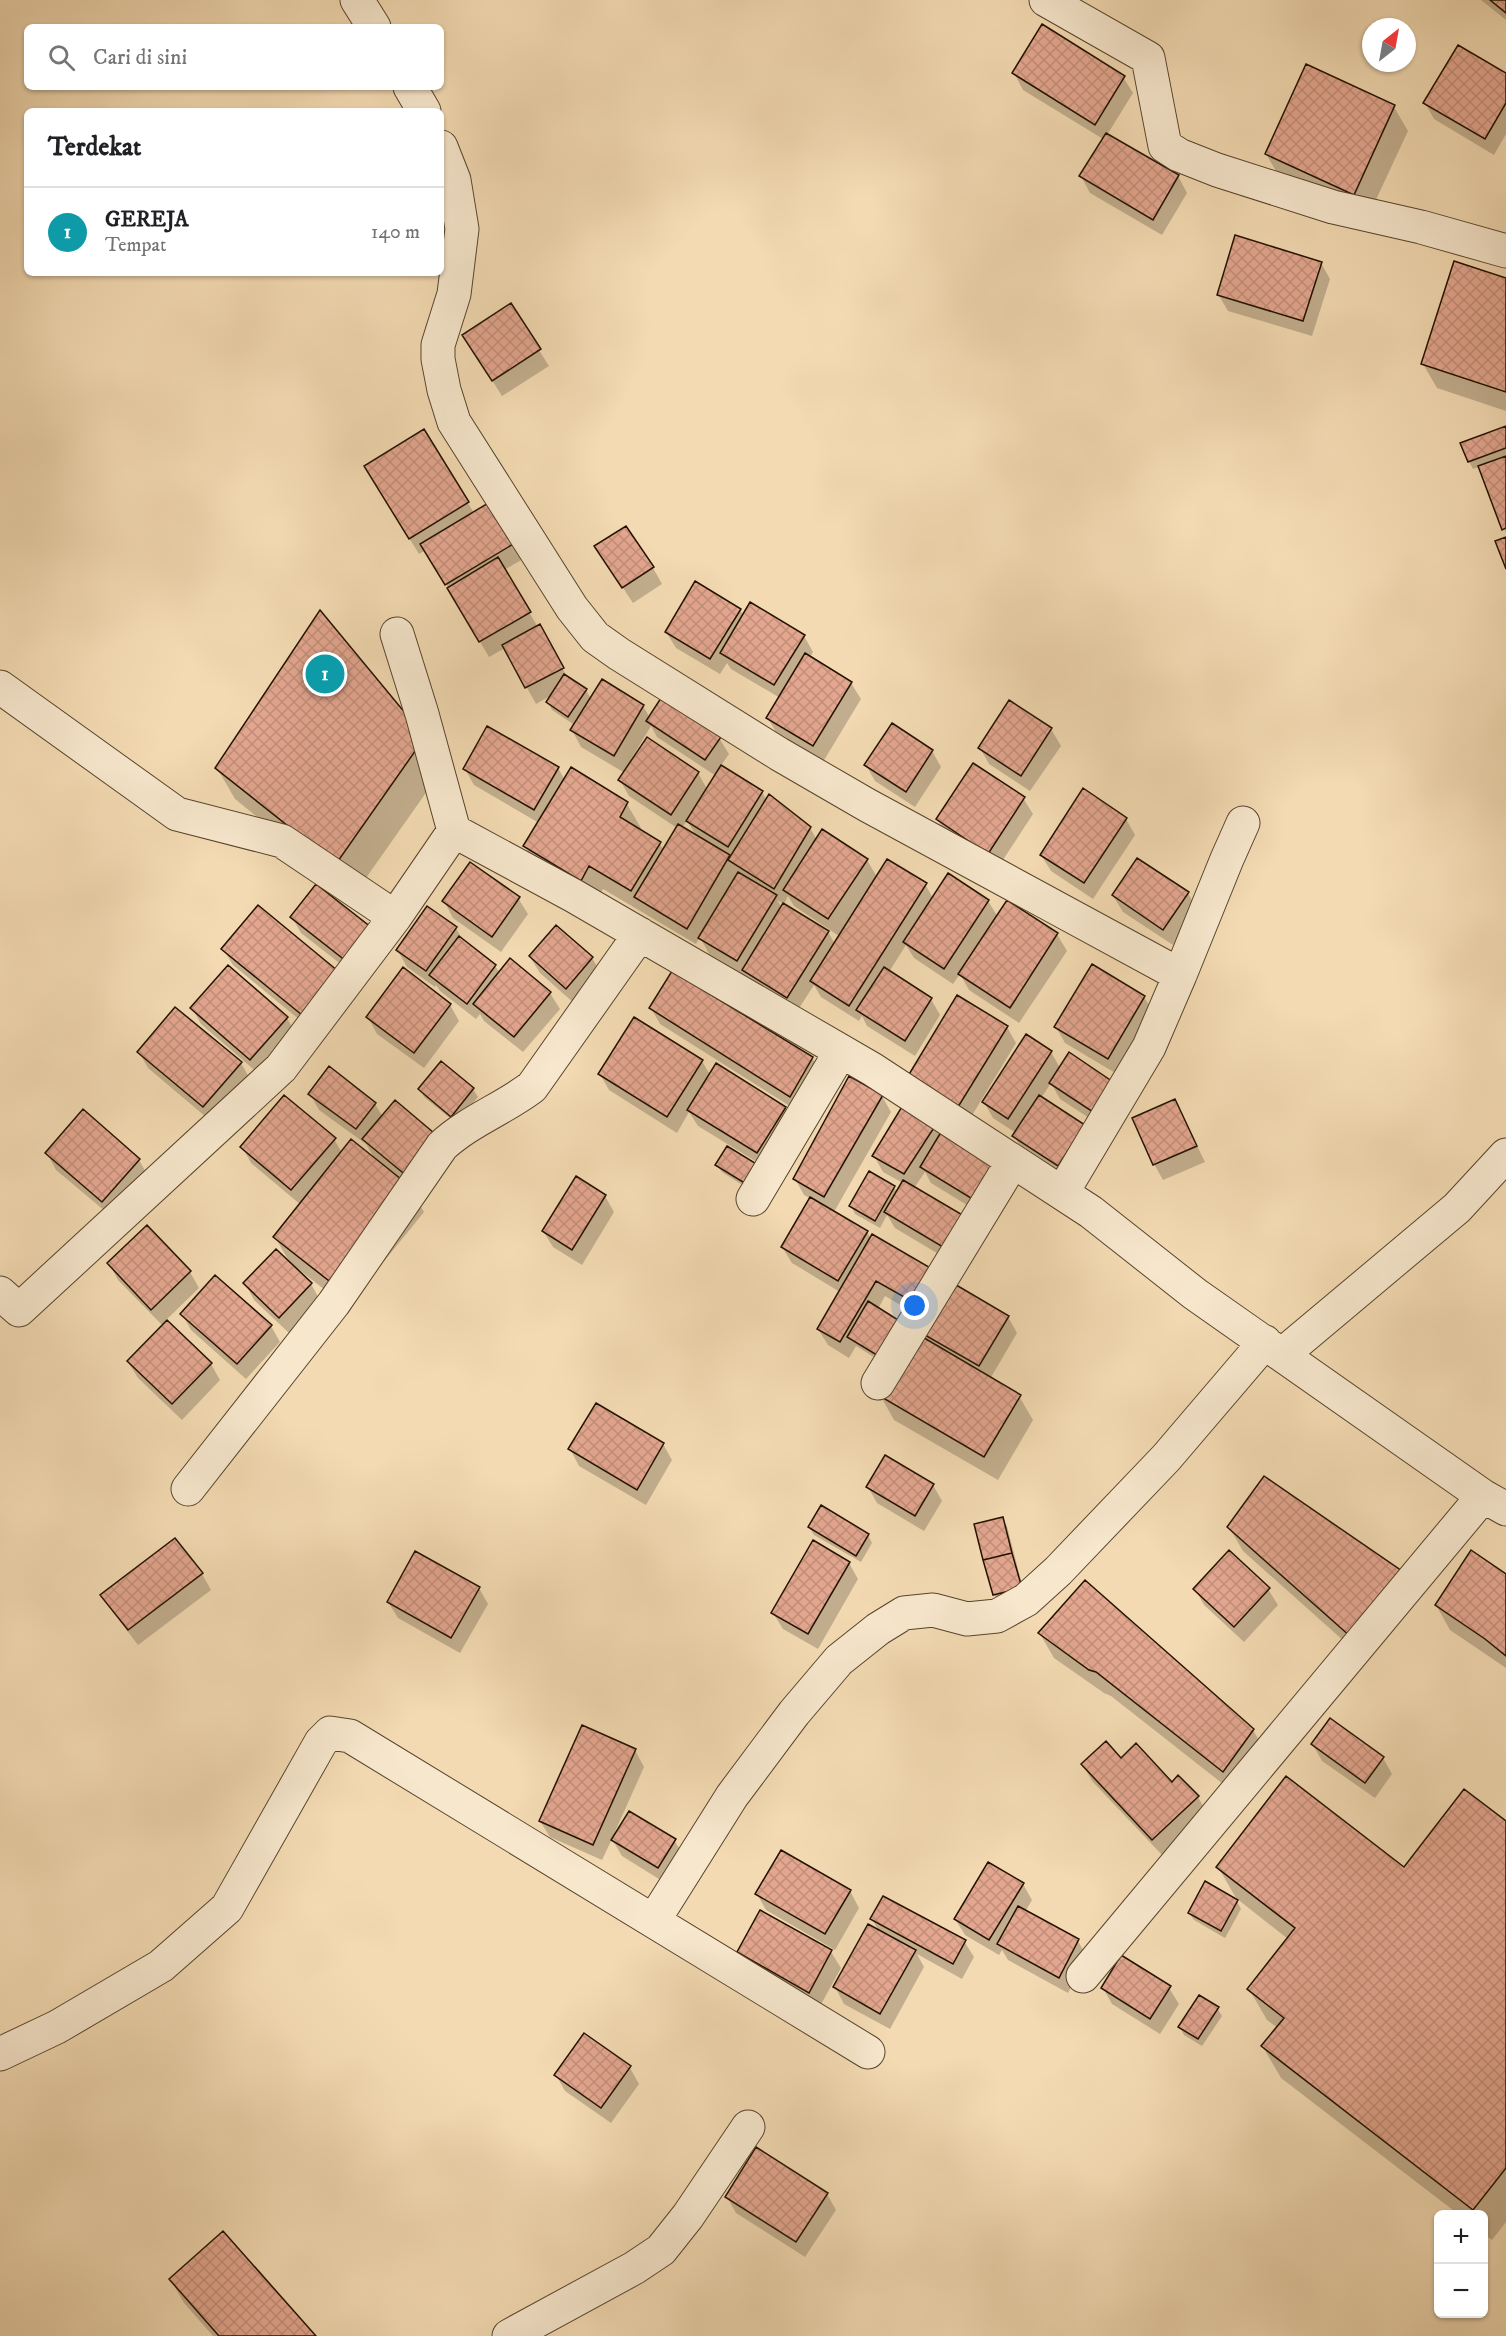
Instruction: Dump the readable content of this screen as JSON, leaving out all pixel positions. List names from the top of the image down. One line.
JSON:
{"north":"top right","page":{"search":"Cari di sini","heading":"Terdekat","list":[{"mark":"1","name":"GEREJA","note":"Tempat","value":"140 m"}],"pins":"1","map_buttons":["+","−"]}}
